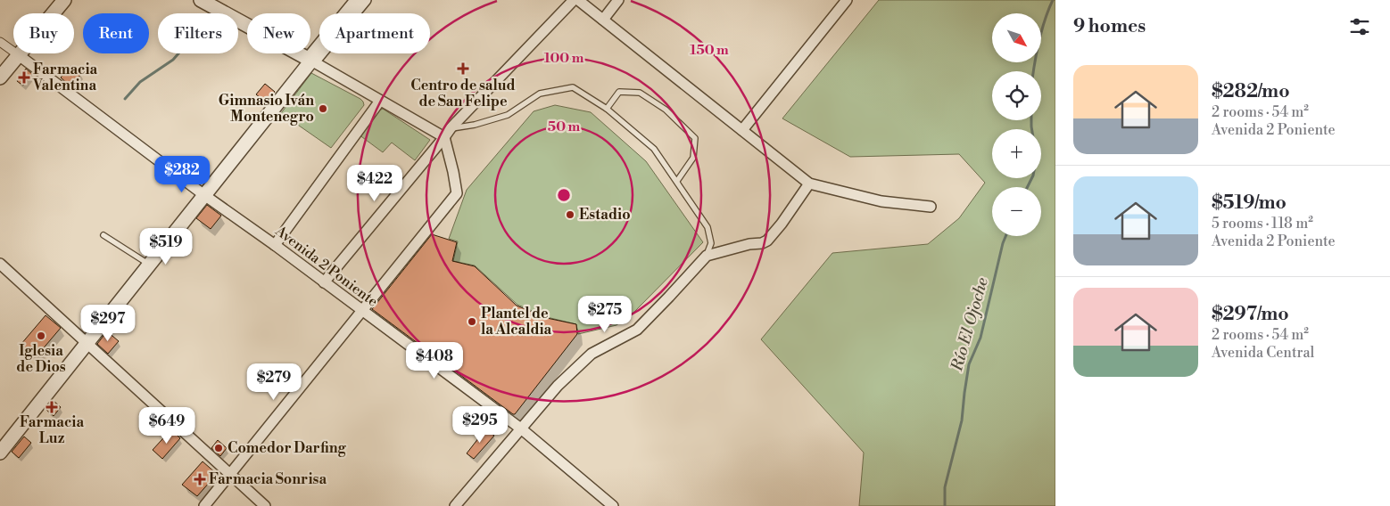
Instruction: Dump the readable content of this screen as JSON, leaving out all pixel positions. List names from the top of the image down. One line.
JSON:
{"streets":{"street":["Avenida 2 Poniente"]},"water":["Río El Ojoche"],"places":{"health":["Centro de salud de San Felipe","Farmacia Valentina","Farmacia Luz","Farmacia Sonrisa"],"other":["Gimnasio Iván Montenegro","Estadio","Plantel de la Alcaldia","Iglesia de Dios","Comedor Darfing"]},"north":"bottom right","page":{"heading":"9 homes","map_buttons":["+","−"],"chip":["Buy","Rent","Filters","New","Apartment"],"list":[{"name":"$282/mo","note":"2 rooms · 54 m² · Avenida 2 Poniente"},{"name":"$519/mo","note":"5 rooms · 118 m² · Avenida 2 Poniente"},{"name":"$297/mo","note":"2 rooms · 54 m² · Avenida Central"}],"price":["$282","$422","$519","$275","$297","$408","$279","$295","$649"]},"rings":["150 m","100 m","50 m"]}
